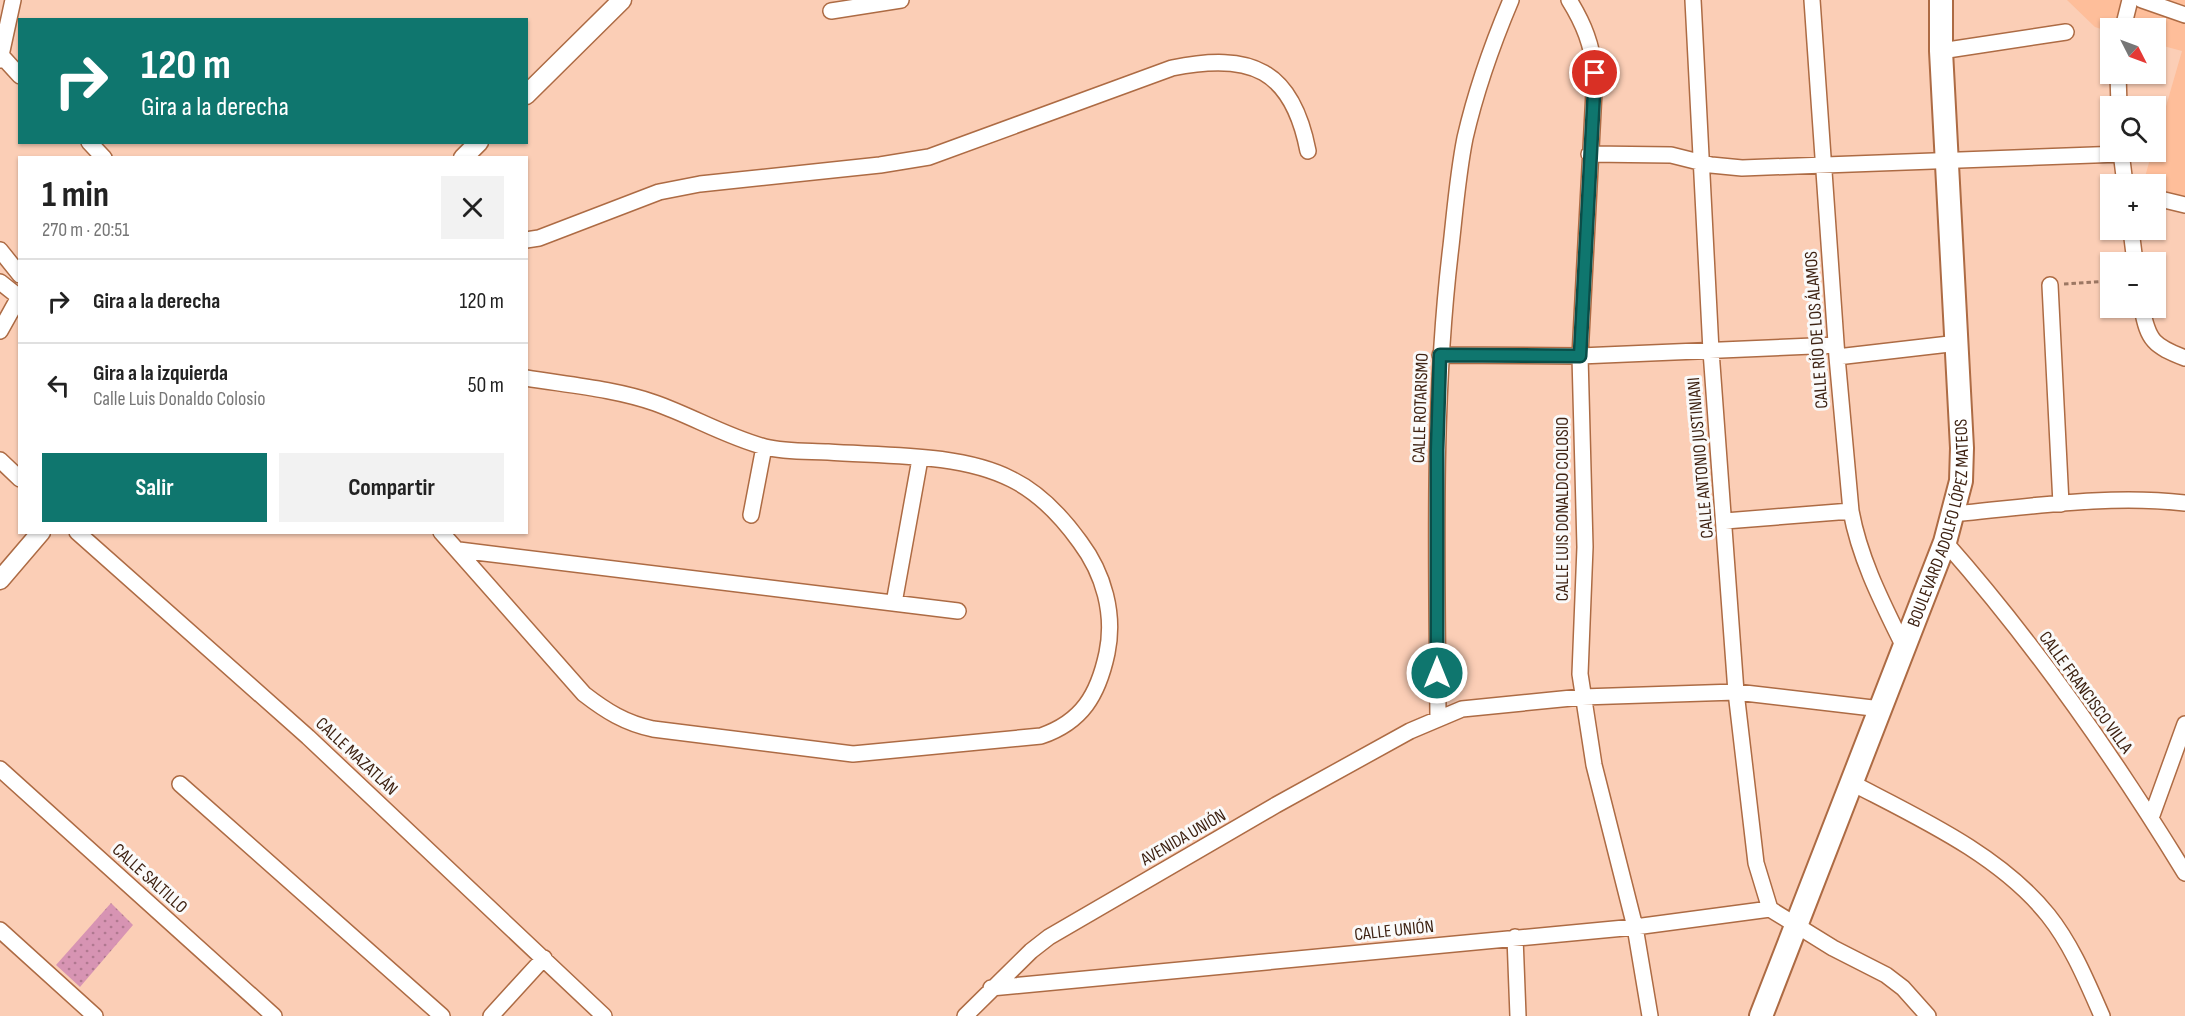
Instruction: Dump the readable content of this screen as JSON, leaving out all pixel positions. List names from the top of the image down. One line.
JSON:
{"streets":{"main road":["BOULEVARD ADOLFO LÓPEZ MATEOS"],"street":["CALLE RÍO DE LOS ÁLAMOS","CALLE ROTARISMO","CALLE ANTONIO JUSTINIANI","CALLE LUIS DONALDO COLOSIO","CALLE FRANCISCO VILLA","CALLE MAZATLÁN","AVENIDA UNIÓN","CALLE SALTILLO","CALLE UNIÓN"]},"crossings":[["CALLE RÍO DE LOS ÁLAMOS","BOULEVARD ADOLFO LÓPEZ MATEOS"],["CALLE ROTARISMO","AVENIDA UNIÓN"],["CALLE ANTONIO JUSTINIANI","AVENIDA UNIÓN"],["CALLE ANTONIO JUSTINIANI","CALLE UNIÓN"],["CALLE LUIS DONALDO COLOSIO","AVENIDA UNIÓN"],["CALLE LUIS DONALDO COLOSIO","CALLE UNIÓN"],["BOULEVARD ADOLFO LÓPEZ MATEOS","CALLE FRANCISCO VILLA"],["BOULEVARD ADOLFO LÓPEZ MATEOS","AVENIDA UNIÓN"],["AVENIDA UNIÓN","CALLE UNIÓN"]],"north":"bottom right","page":{"map_buttons":["+","−"],"turn":["120 m","Gira a la derecha"],"heading":["1 min","270 m · 20:51"],"list":[{"name":"Gira a la derecha","value":"120 m"},{"name":"Gira a la izquierda","note":"Calle Luis Donaldo Colosio","value":"50 m"}],"buttons":["Salir","Compartir"]}}
